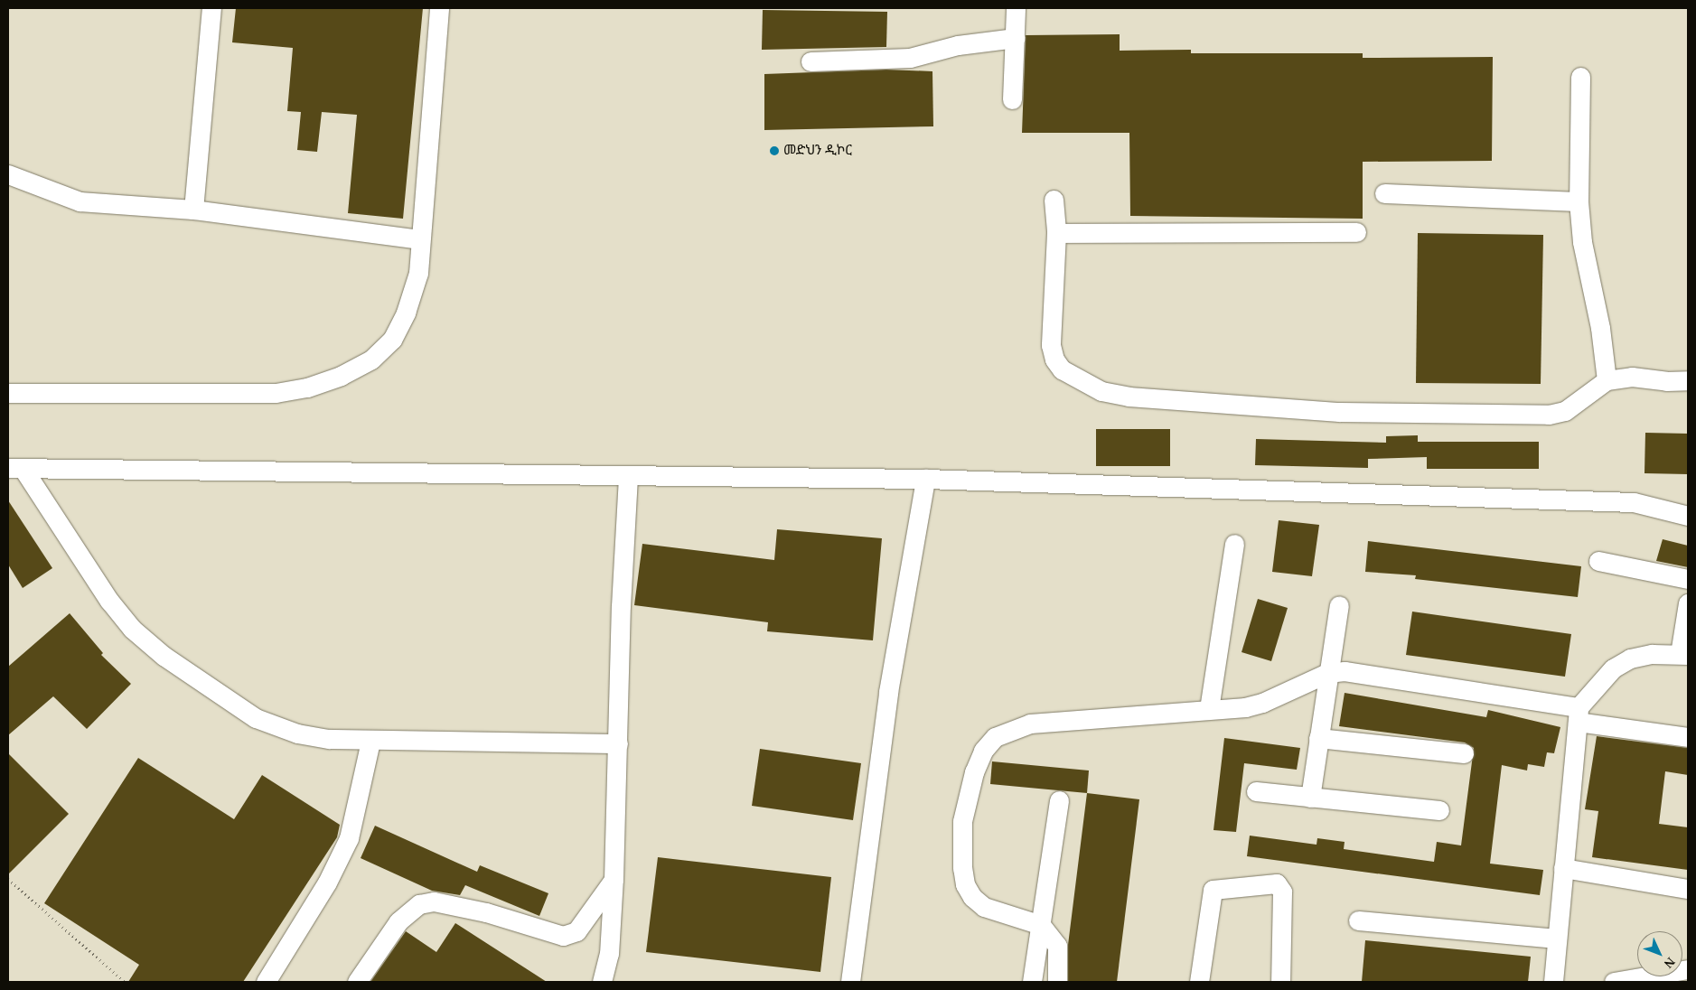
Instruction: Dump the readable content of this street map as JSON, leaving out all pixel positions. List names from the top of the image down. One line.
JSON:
{"places":["መድህን ዲኮር"],"north":"bottom right"}
